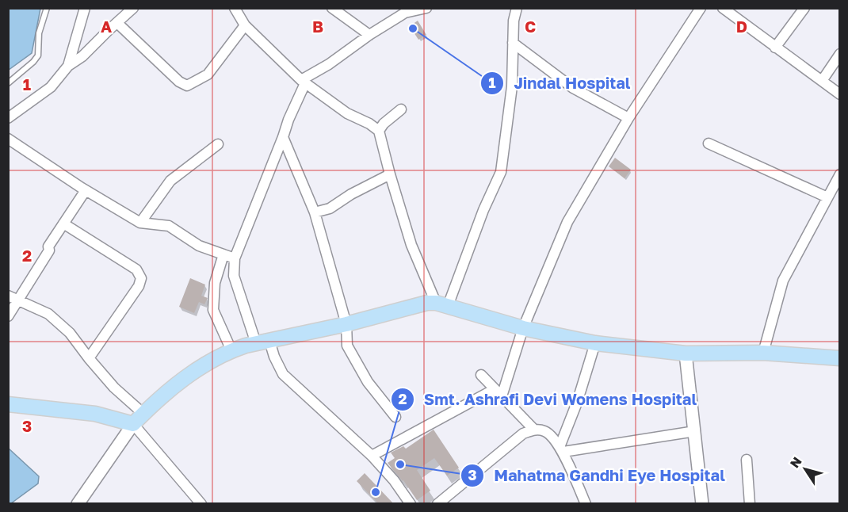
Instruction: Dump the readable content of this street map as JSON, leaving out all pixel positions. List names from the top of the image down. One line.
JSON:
{"places":["Jindal Hospital","Mahatma Gandhi Eye Hospital","Smt. Ashrafi Devi Womens Hospital"],"north":"top left","grid":{"columns":["A","B","C","D"],"rows":["1","2","3"]}}
